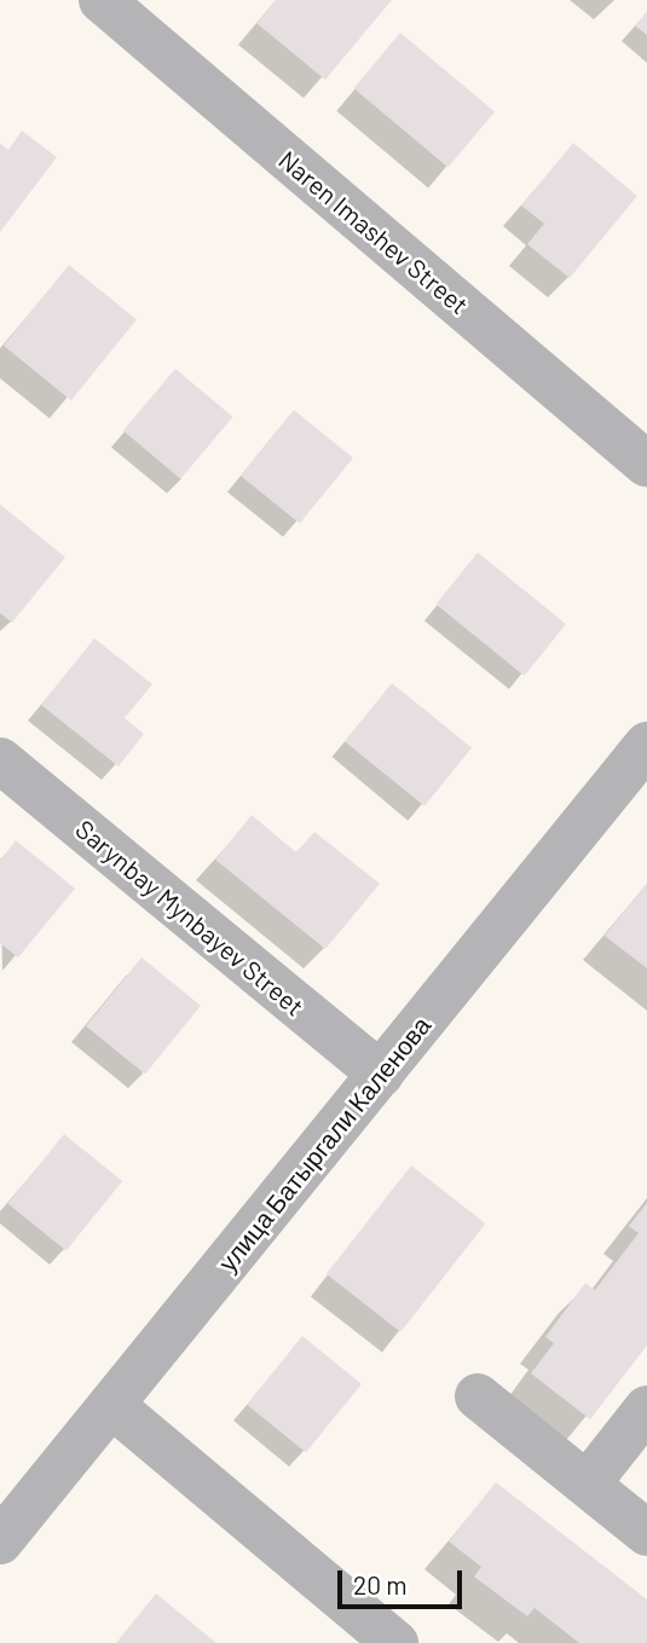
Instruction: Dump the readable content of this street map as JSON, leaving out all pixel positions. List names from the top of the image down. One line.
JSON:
{"streets":{"street":["Naren Imashev Street","Sarynbay Mynbayev Street","улица Батыргали Каленова"]},"crossings":[["Sarynbay Mynbayev Street","улица Батыргали Каленова"]],"scale_bar":"20 m"}
